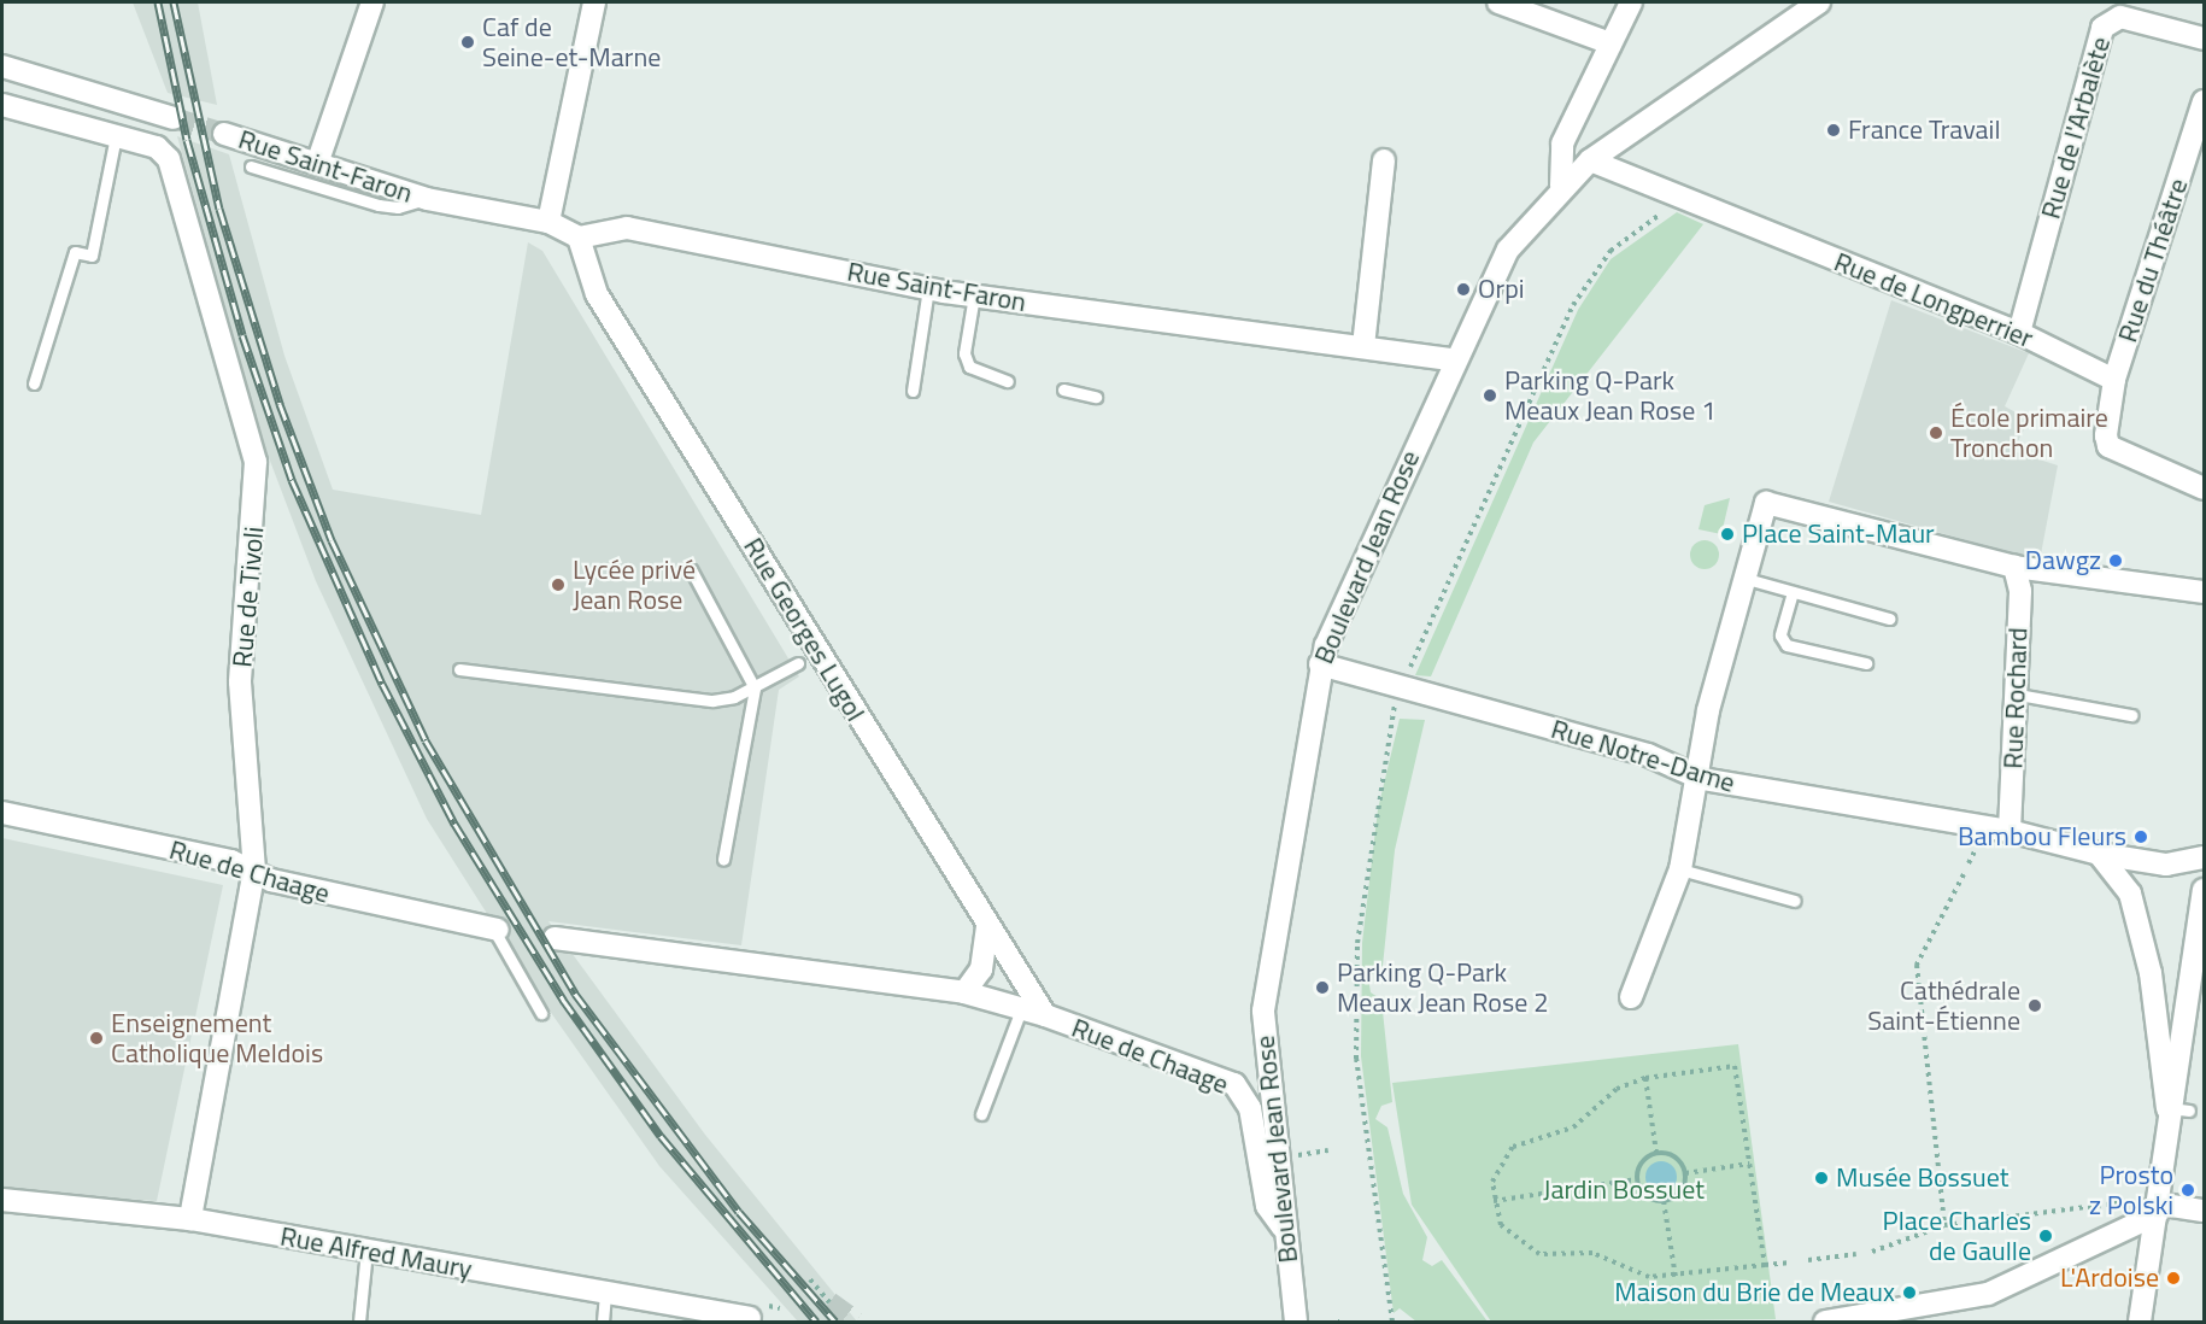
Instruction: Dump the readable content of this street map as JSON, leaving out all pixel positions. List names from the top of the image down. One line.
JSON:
{"streets":{"street":["Rue de l'Arbalète","Rue Saint-Faron","Rue du Théâtre","Rue de Longperrier","Boulevard Jean Rose","Rue de Tivoli","Rue Georges Lugol","Rue Rochard","Rue Notre-Dame","Rue de Chaage","Rue Alfred Maury"]},"crossings":[["Rue de l'Arbalète","Rue de Longperrier"],["Rue Saint-Faron","Boulevard Jean Rose"],["Rue Saint-Faron","Rue Georges Lugol"],["Rue du Théâtre","Rue de Longperrier"],["Rue de Longperrier","Boulevard Jean Rose"],["Boulevard Jean Rose","Rue Notre-Dame"],["Boulevard Jean Rose","Rue de Chaage"],["Rue de Tivoli","Rue de Chaage"],["Rue de Tivoli","Rue Alfred Maury"],["Rue Georges Lugol","Rue de Chaage"],["Rue Rochard","Rue Notre-Dame"]],"parks":["Jardin Bossuet"],"places":["Caf de Seine-et-Marne","France Travail","Orpi","Parking Q-Park Meaux Jean Rose 1","École primaire Tronchon","Place Saint-Maur","Dawgz","Lycée privé Jean Rose","Bambou Fleurs","Parking Q-Park Meaux Jean Rose 2","Cathédrale Saint-Étienne","Enseignement Catholique Meldois","Musée Bossuet","Prosto z Polski","Place Charles de Gaulle","L'Ardoise","Maison du Brie de Meaux"]}
